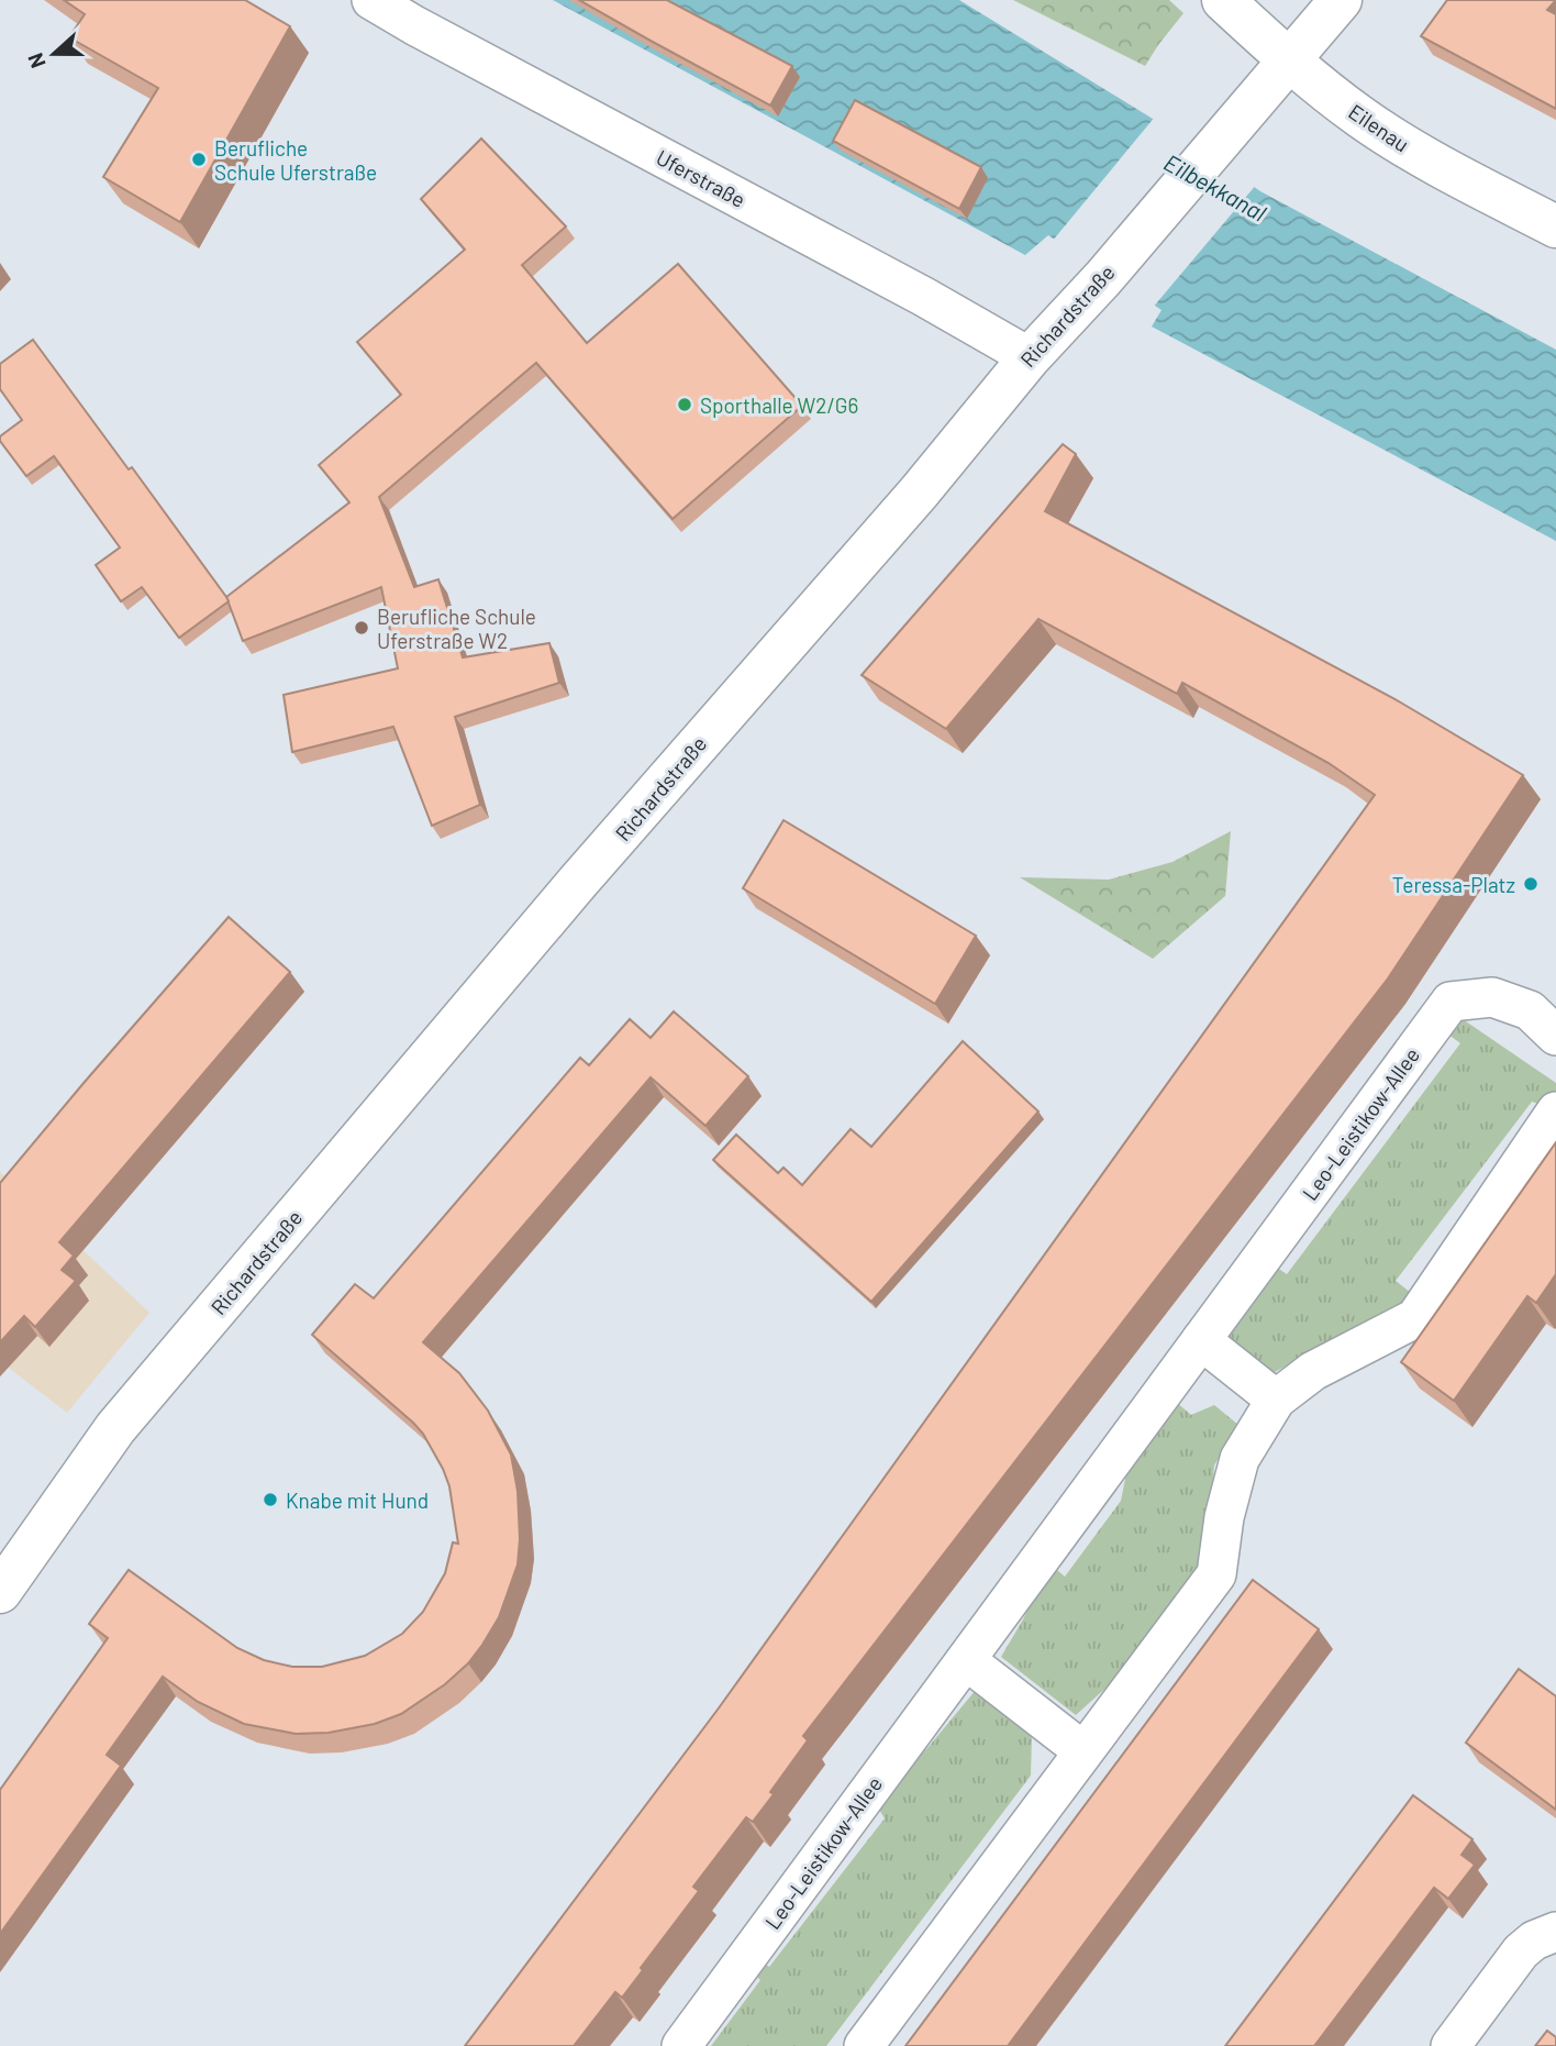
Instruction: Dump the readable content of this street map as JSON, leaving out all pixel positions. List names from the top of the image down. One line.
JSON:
{"streets":{"street":["Eilenau","Uferstraße","Richardstraße","Leo-Leistikow-Allee"]},"crossings":[["Eilenau","Richardstraße"],["Uferstraße","Richardstraße"]],"water":["Eilbekkanal"],"places":["Berufliche Schule Uferstraße","Sporthalle W2/G6","Berufliche Schule Uferstraße W2","Teressa-Platz","Knabe mit Hund"],"north":"left"}
